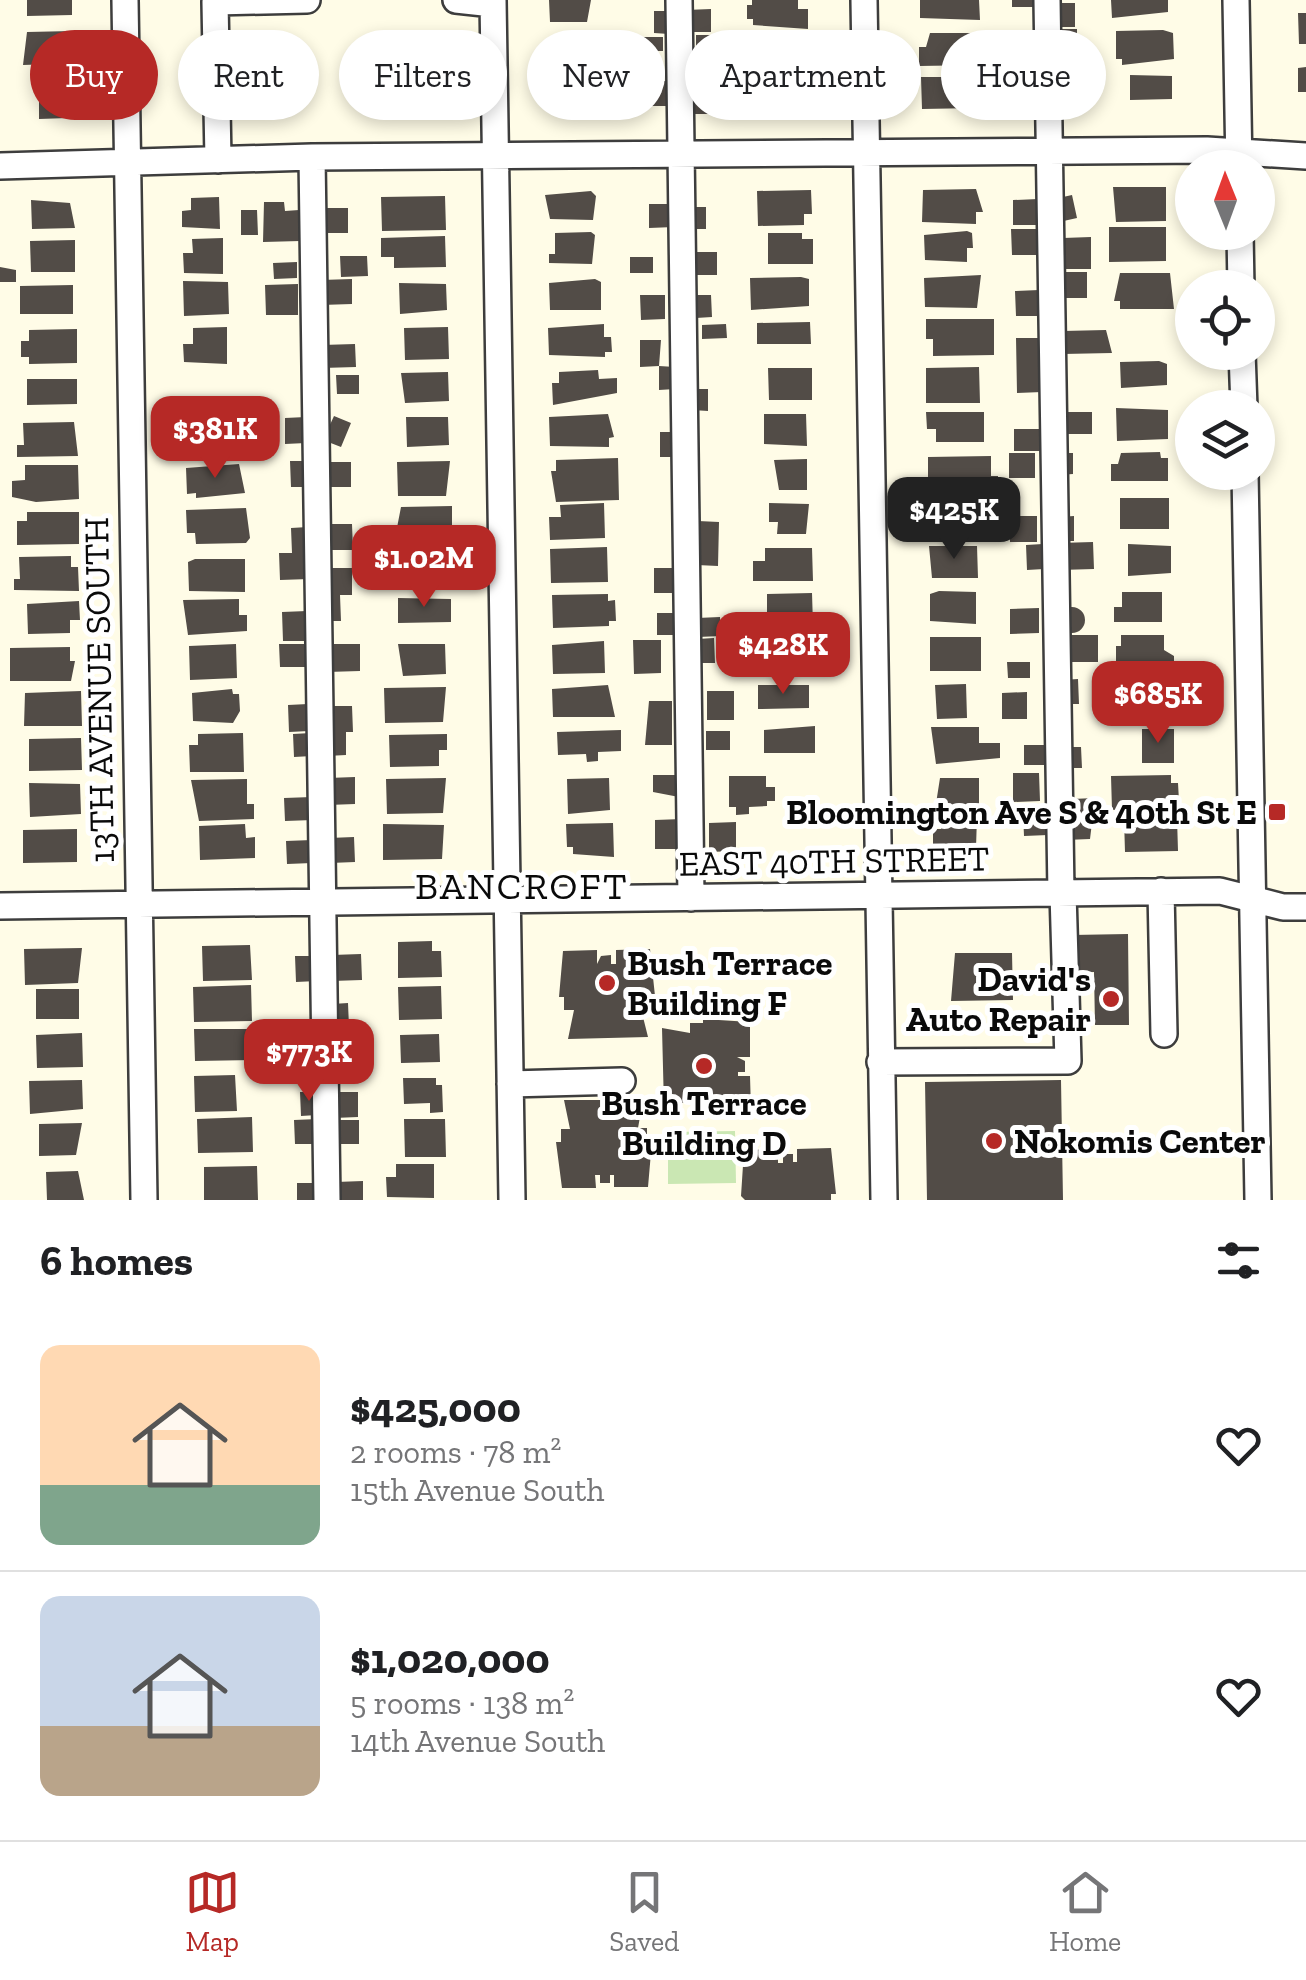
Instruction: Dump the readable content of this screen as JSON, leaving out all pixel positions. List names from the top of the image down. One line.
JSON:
{"streets":{"street":["13TH AVENUE SOUTH","EAST 40TH STREET"]},"crossings":[["13TH AVENUE SOUTH","EAST 40TH STREET"]],"districts":["BANCROFT"],"places":{"transit":["Bloomington Ave S & 40th St E"],"other":["Bush Terrace Building F","David's Auto Repair","Bush Terrace Building D","Nokomis Center"]},"north":"top","page":{"chip":["Buy","Rent","Filters","New","Apartment","House"],"price":["$381K","$425K","$1.02M","$428K","$685K","$773K"],"heading":"6 homes","list":[{"name":"$425,000","note":"2 rooms · 78 m² · 15th Avenue South"},{"name":"$1,020,000","note":"5 rooms · 138 m² · 14th Avenue South"}],"tabs":["Map","Saved","Home"]}}
